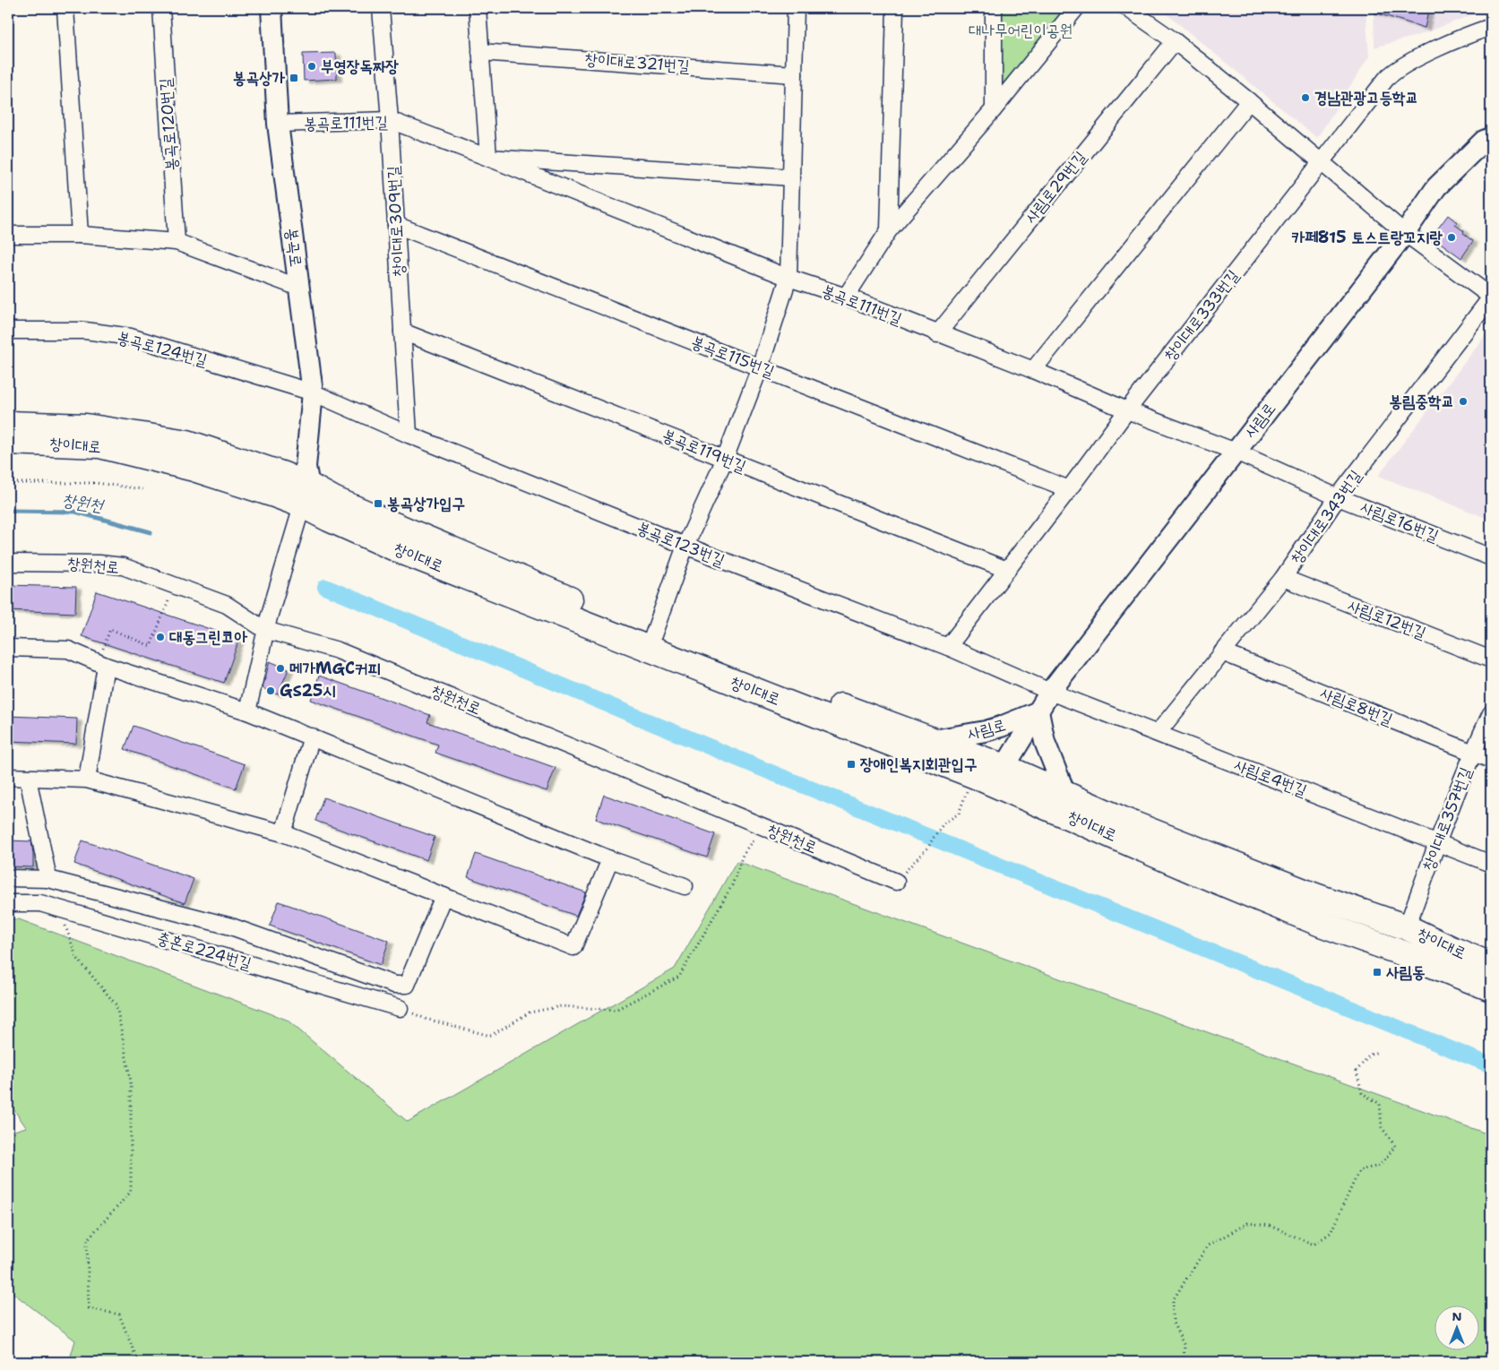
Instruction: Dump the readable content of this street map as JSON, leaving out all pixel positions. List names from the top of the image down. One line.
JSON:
{"streets":{"main road":["창이대로"],"street":["창이대로321번길","봉곡로111번길","봉곡로120번길","사림로29번길","창이대로309번길","봉곡로","창이대로333번길","봉곡로124번길","봉곡로115번길","사림로","봉곡로119번길","창이대로343번길","사림로16번길","봉곡로123번길","창원천로","사림로12번길","사림로8번길","사림로4번길","창이대로357번길","충혼로224번길"]},"crossings":[["봉곡로111번길","사림로29번길"],["봉곡로111번길","창이대로309번길"],["봉곡로111번길","봉곡로"],["봉곡로111번길","창이대로333번길"],["봉곡로111번길","사림로"],["봉곡로111번길","사림로16번길"],["창이대로309번길","봉곡로115번길"],["창이대로309번길","봉곡로119번길"],["창이대로309번길","봉곡로123번길"],["봉곡로","봉곡로124번길"],["봉곡로","창이대로"],["봉곡로","봉곡로123번길"],["창이대로333번길","봉곡로115번길"],["창이대로333번길","봉곡로119번길"],["창이대로333번길","봉곡로123번길"],["봉곡로124번길","봉곡로123번길"],["사림로","창이대로"],["사림로","사림로16번길"],["사림로","봉곡로123번길"],["사림로","사림로4번길"],["창이대로","창이대로357번길"],["창이대로343번길","사림로16번길"],["창이대로343번길","사림로12번길"],["창이대로343번길","사림로8번길"],["창이대로343번길","사림로4번길"],["봉곡로123번길","사림로4번길"],["사림로8번길","창이대로357번길"],["사림로4번길","창이대로357번길"]],"water":["창원천"],"parks":["대나무어린이공원"],"places":{"other":["부영장독짜장","경남관광고등학교","카페815 토스트랑꼬지랑","봉림중학교","대동그린코아","메가MGC커피","GS25시"],"transit":["봉곡상가","봉곡상가입구","장애인복지회관입구","사림동"]},"north":"top"}
